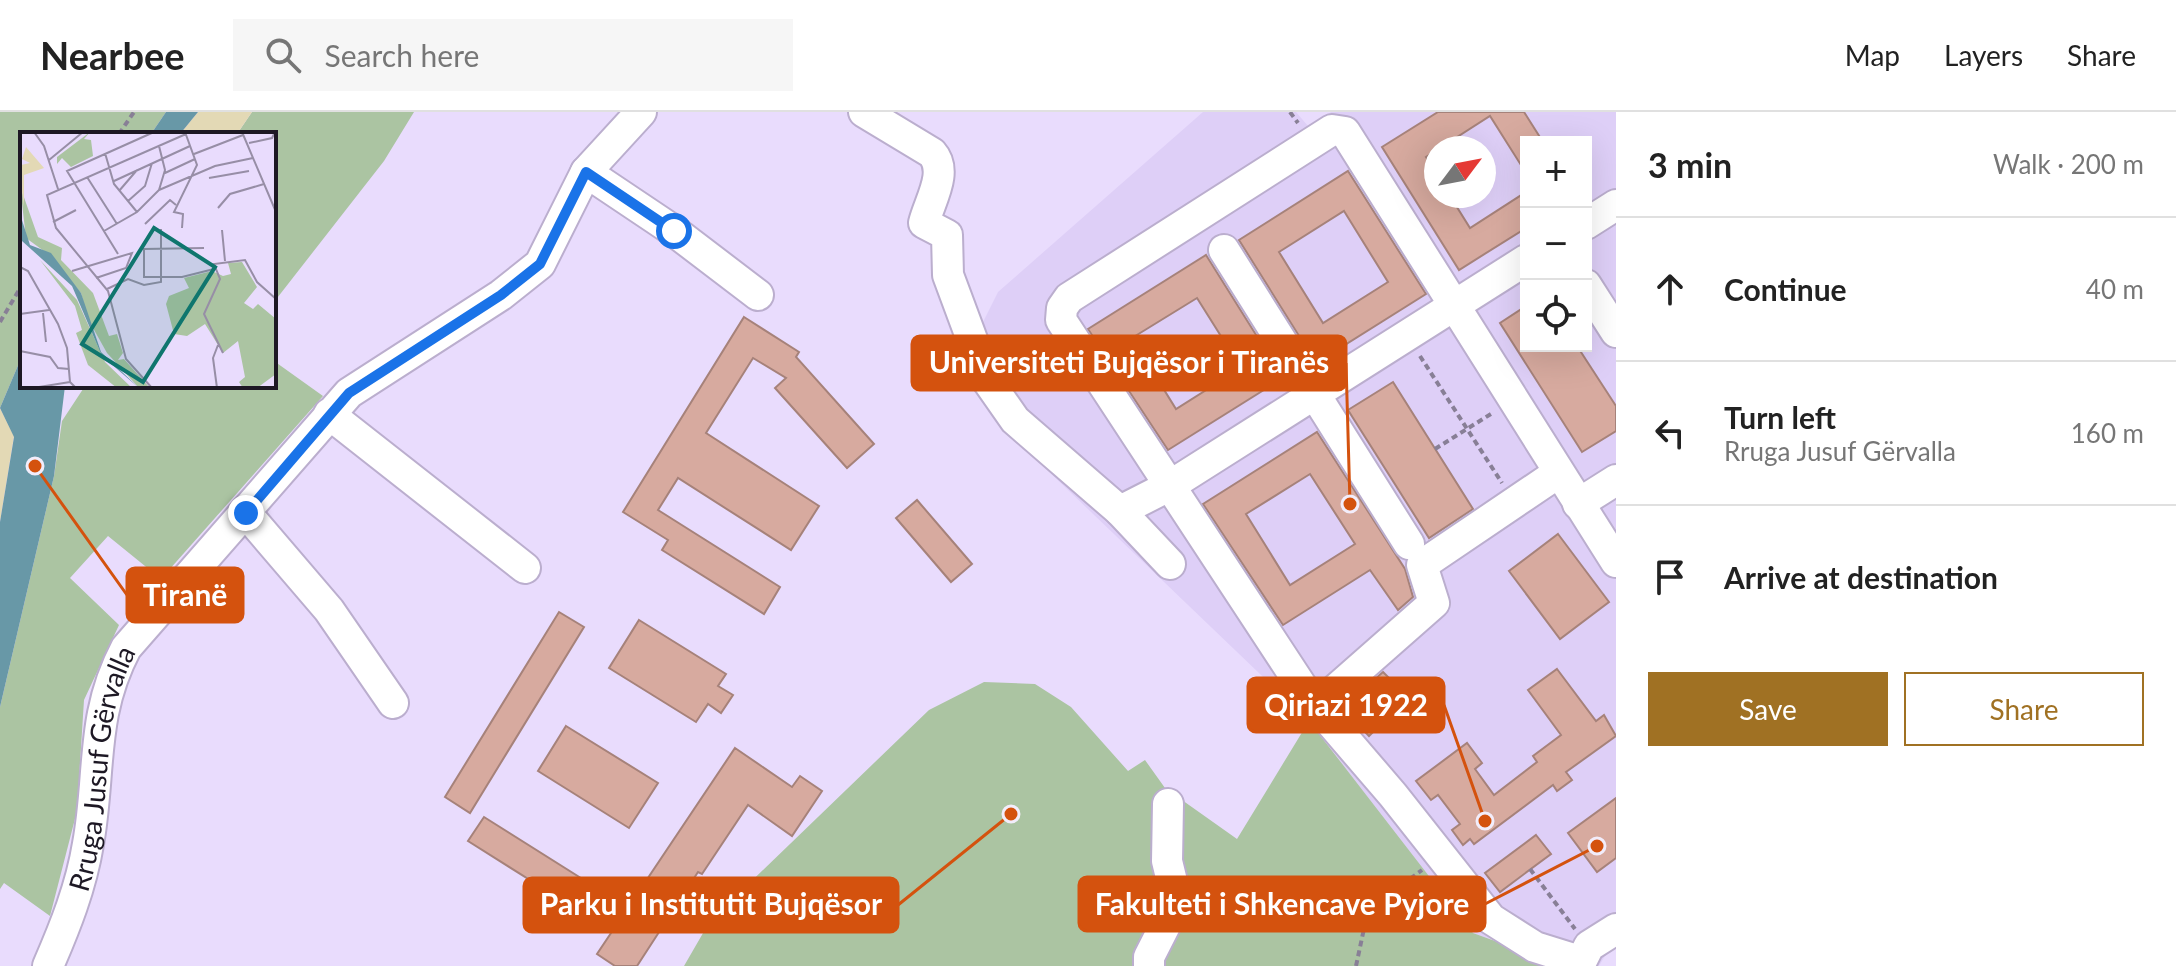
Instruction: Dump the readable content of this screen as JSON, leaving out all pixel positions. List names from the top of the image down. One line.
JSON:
{"streets":{"street":["Rruga Jusuf Gërvalla"]},"places":["Tiranë","Universiteti Bujqësor i Tiranës","Parku i Institutit Bujqësor","Qiriazi 1922","Fakulteti i Shkencave Pyjore"],"north":"top right","page":{"header":"Nearbee","search":"Search here","nav":["Map","Layers","Share"],"heading":["3 min","Walk · 200 m"],"map_buttons":["+","−"],"list":[["Continue","40 m"],["Turn left","Rruga Jusuf Gërvalla","160 m"],"Arrive at destination"],"buttons":["Save","Share"]}}
